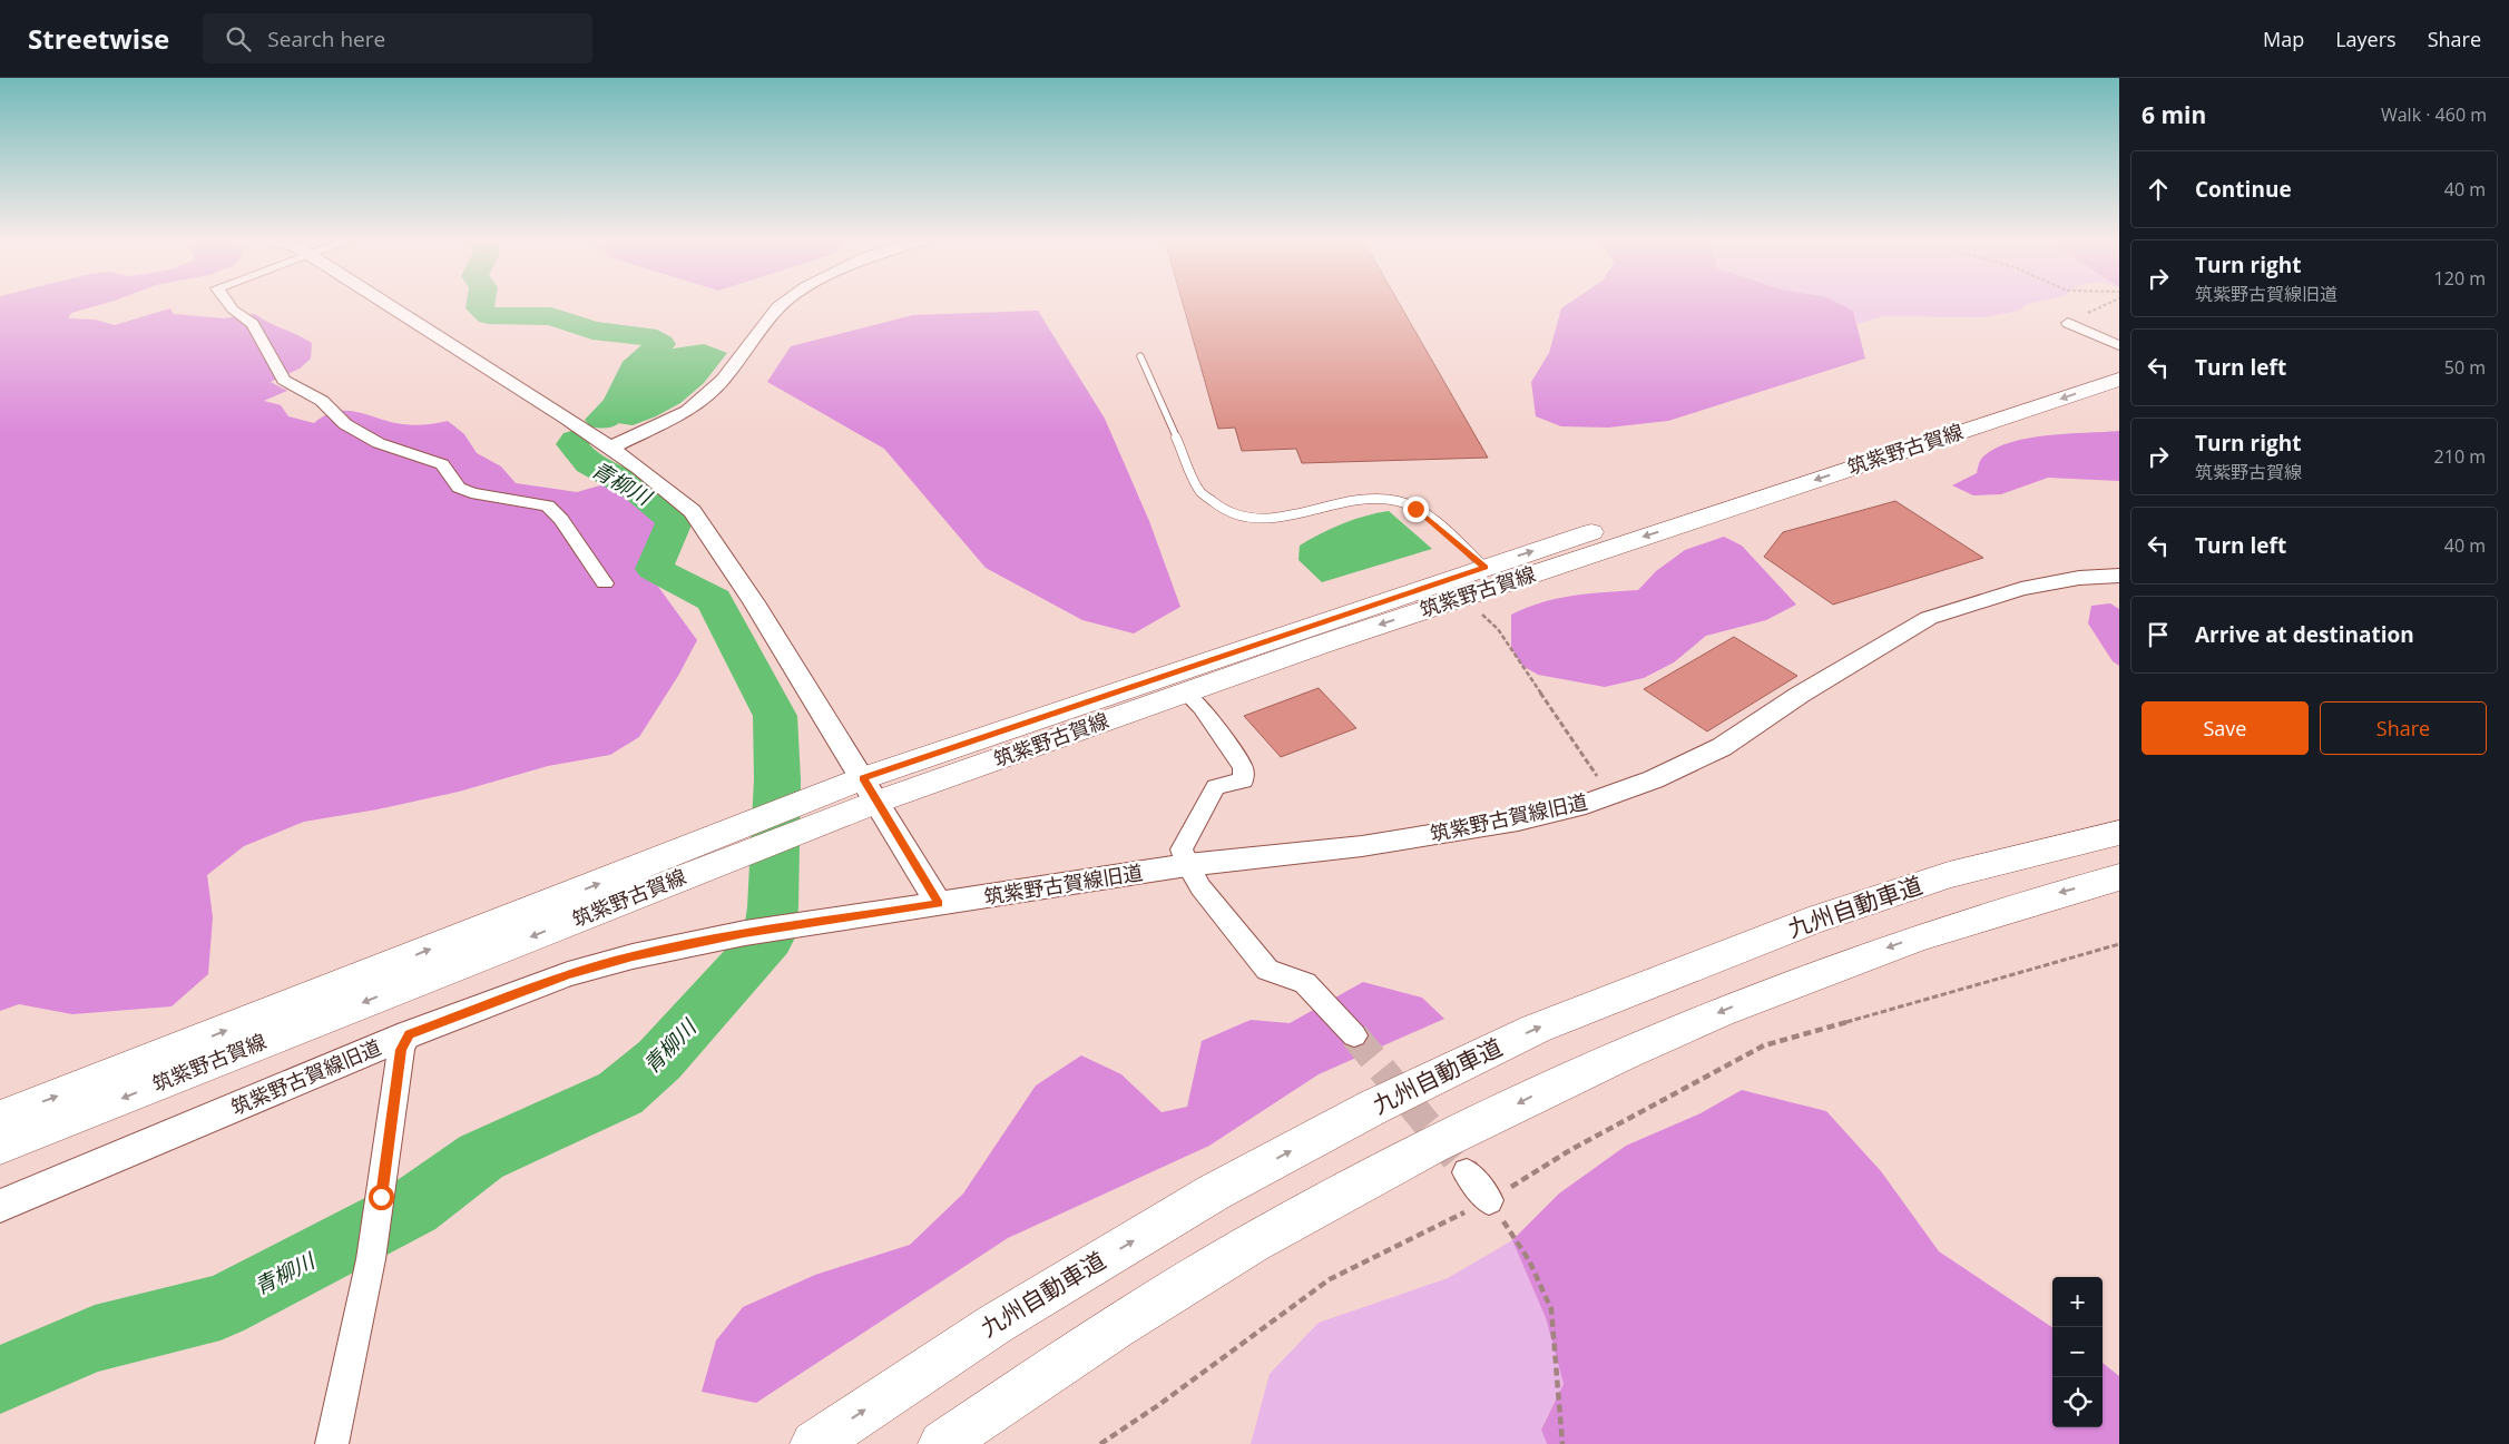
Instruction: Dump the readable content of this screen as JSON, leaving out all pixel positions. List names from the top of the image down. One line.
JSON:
{"streets":{"main road":["筑紫野古賀線","九州自動車道"],"street":["筑紫野古賀線旧道"]},"water":["青柳川"],"page":{"header":"Streetwise","search":"Search here","nav":["Map","Layers","Share"],"heading":["6 min","Walk · 460 m"],"list":[["Continue","40 m"],["Turn right","筑紫野古賀線旧道","120 m"],["Turn left","50 m"],["Turn right","筑紫野古賀線","210 m"],["Turn left","40 m"],"Arrive at destination"],"buttons":["Save","Share"],"map_buttons":["+","−"]}}
